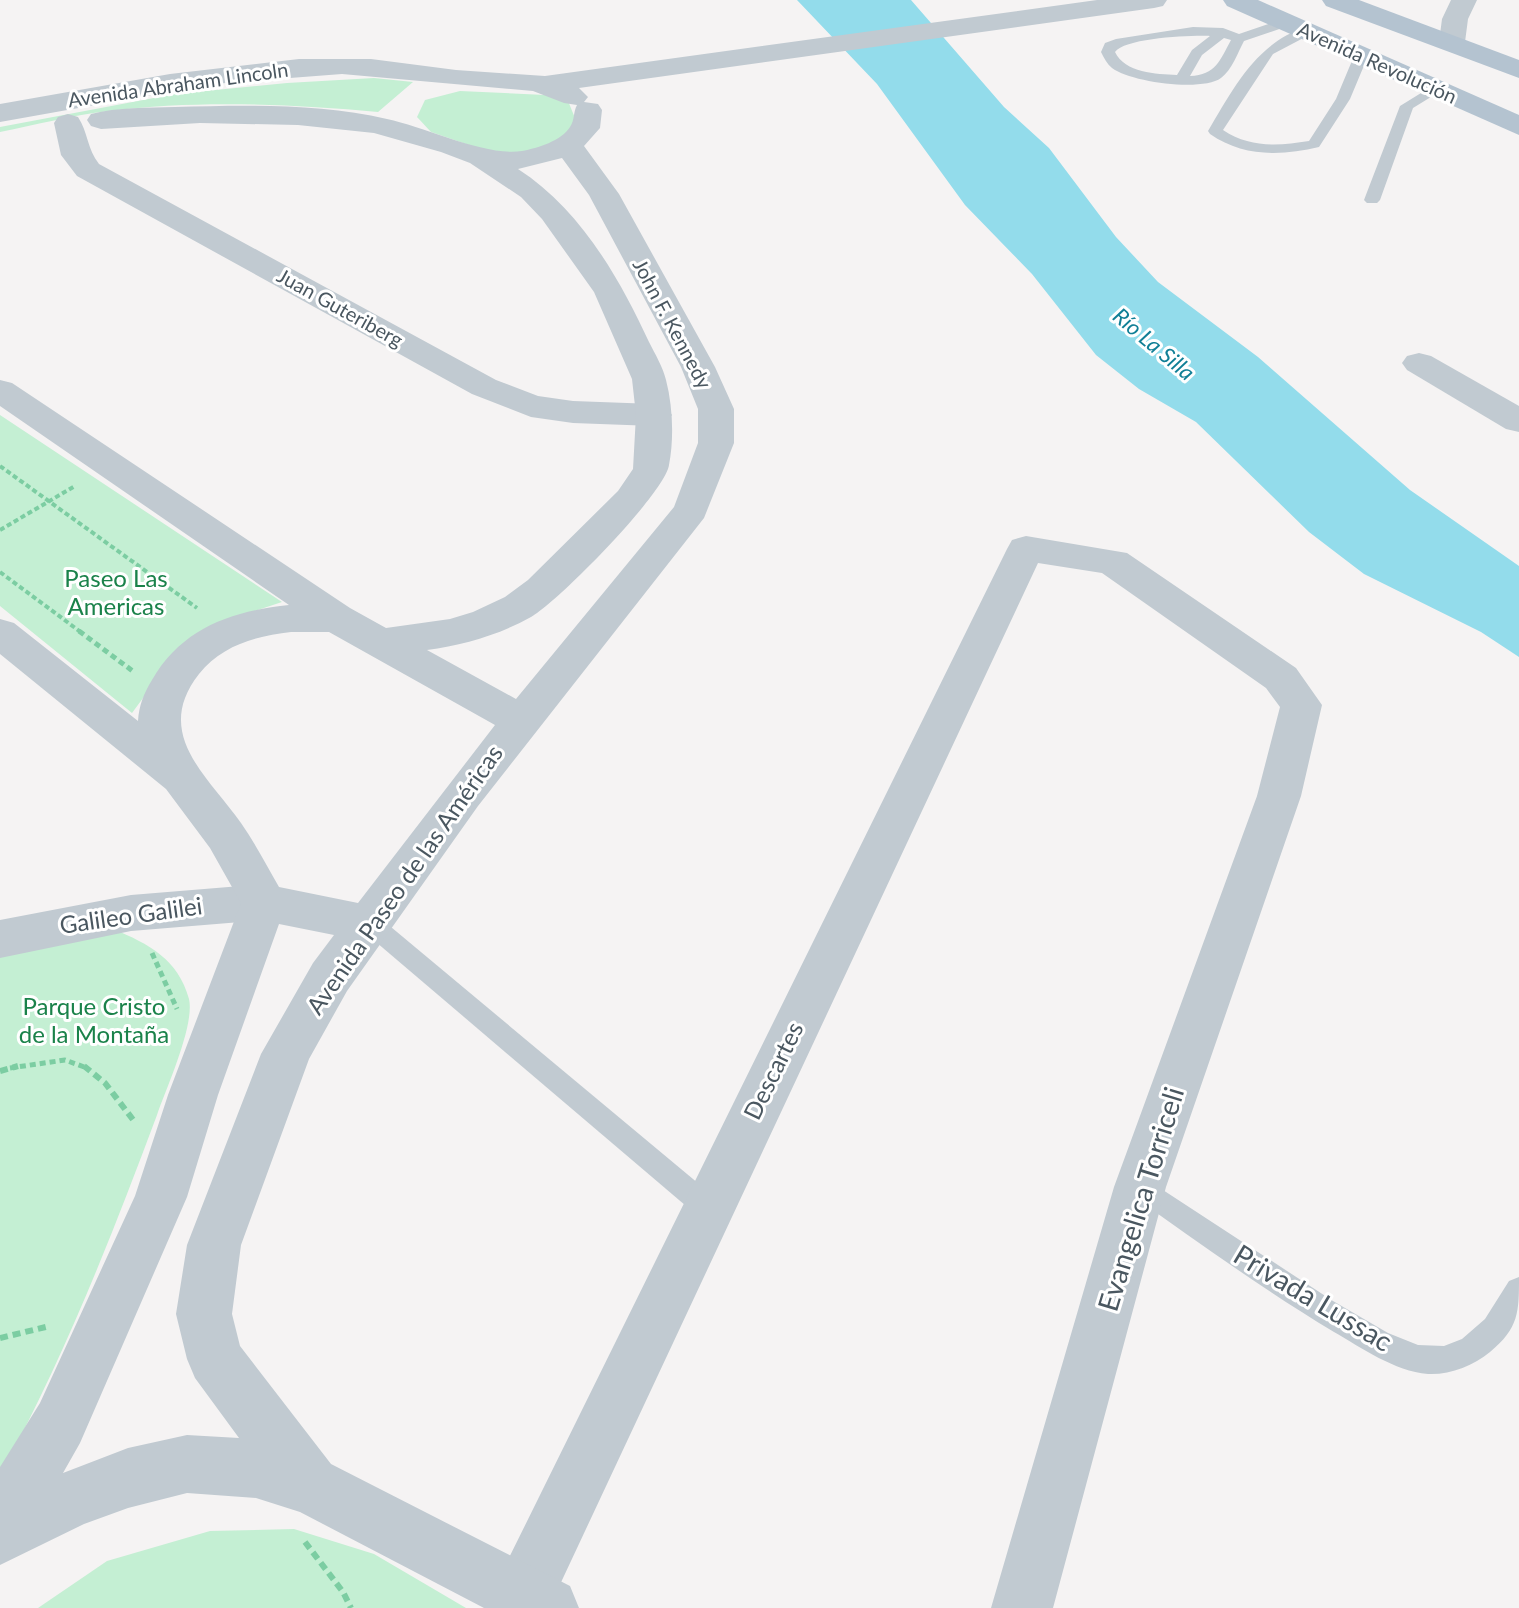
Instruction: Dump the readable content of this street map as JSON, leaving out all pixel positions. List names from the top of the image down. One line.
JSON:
{"streets":{"main road":["Avenida Revolución"],"street":["Avenida Abraham Lincoln","Juan Guteriberg","John F. Kennedy","Avenida Paseo de las Américas","Galileo Galilei","Descartes","Evangelica Torriceli"],"lane":["Privada Lussac"]},"crossings":[["Avenida Abraham Lincoln","Juan Guteriberg"],["Avenida Abraham Lincoln","John F. Kennedy"],["Juan Guteriberg","John F. Kennedy"],["John F. Kennedy","Avenida Paseo de las Américas"],["Avenida Paseo de las Américas","Galileo Galilei"],["Avenida Paseo de las Américas","Descartes"],["Descartes","Evangelica Torriceli"],["Evangelica Torriceli","Privada Lussac"]],"water":["Río La Silla"],"parks":["Paseo Las Americas","Parque Cristo de la Montaña"]}
